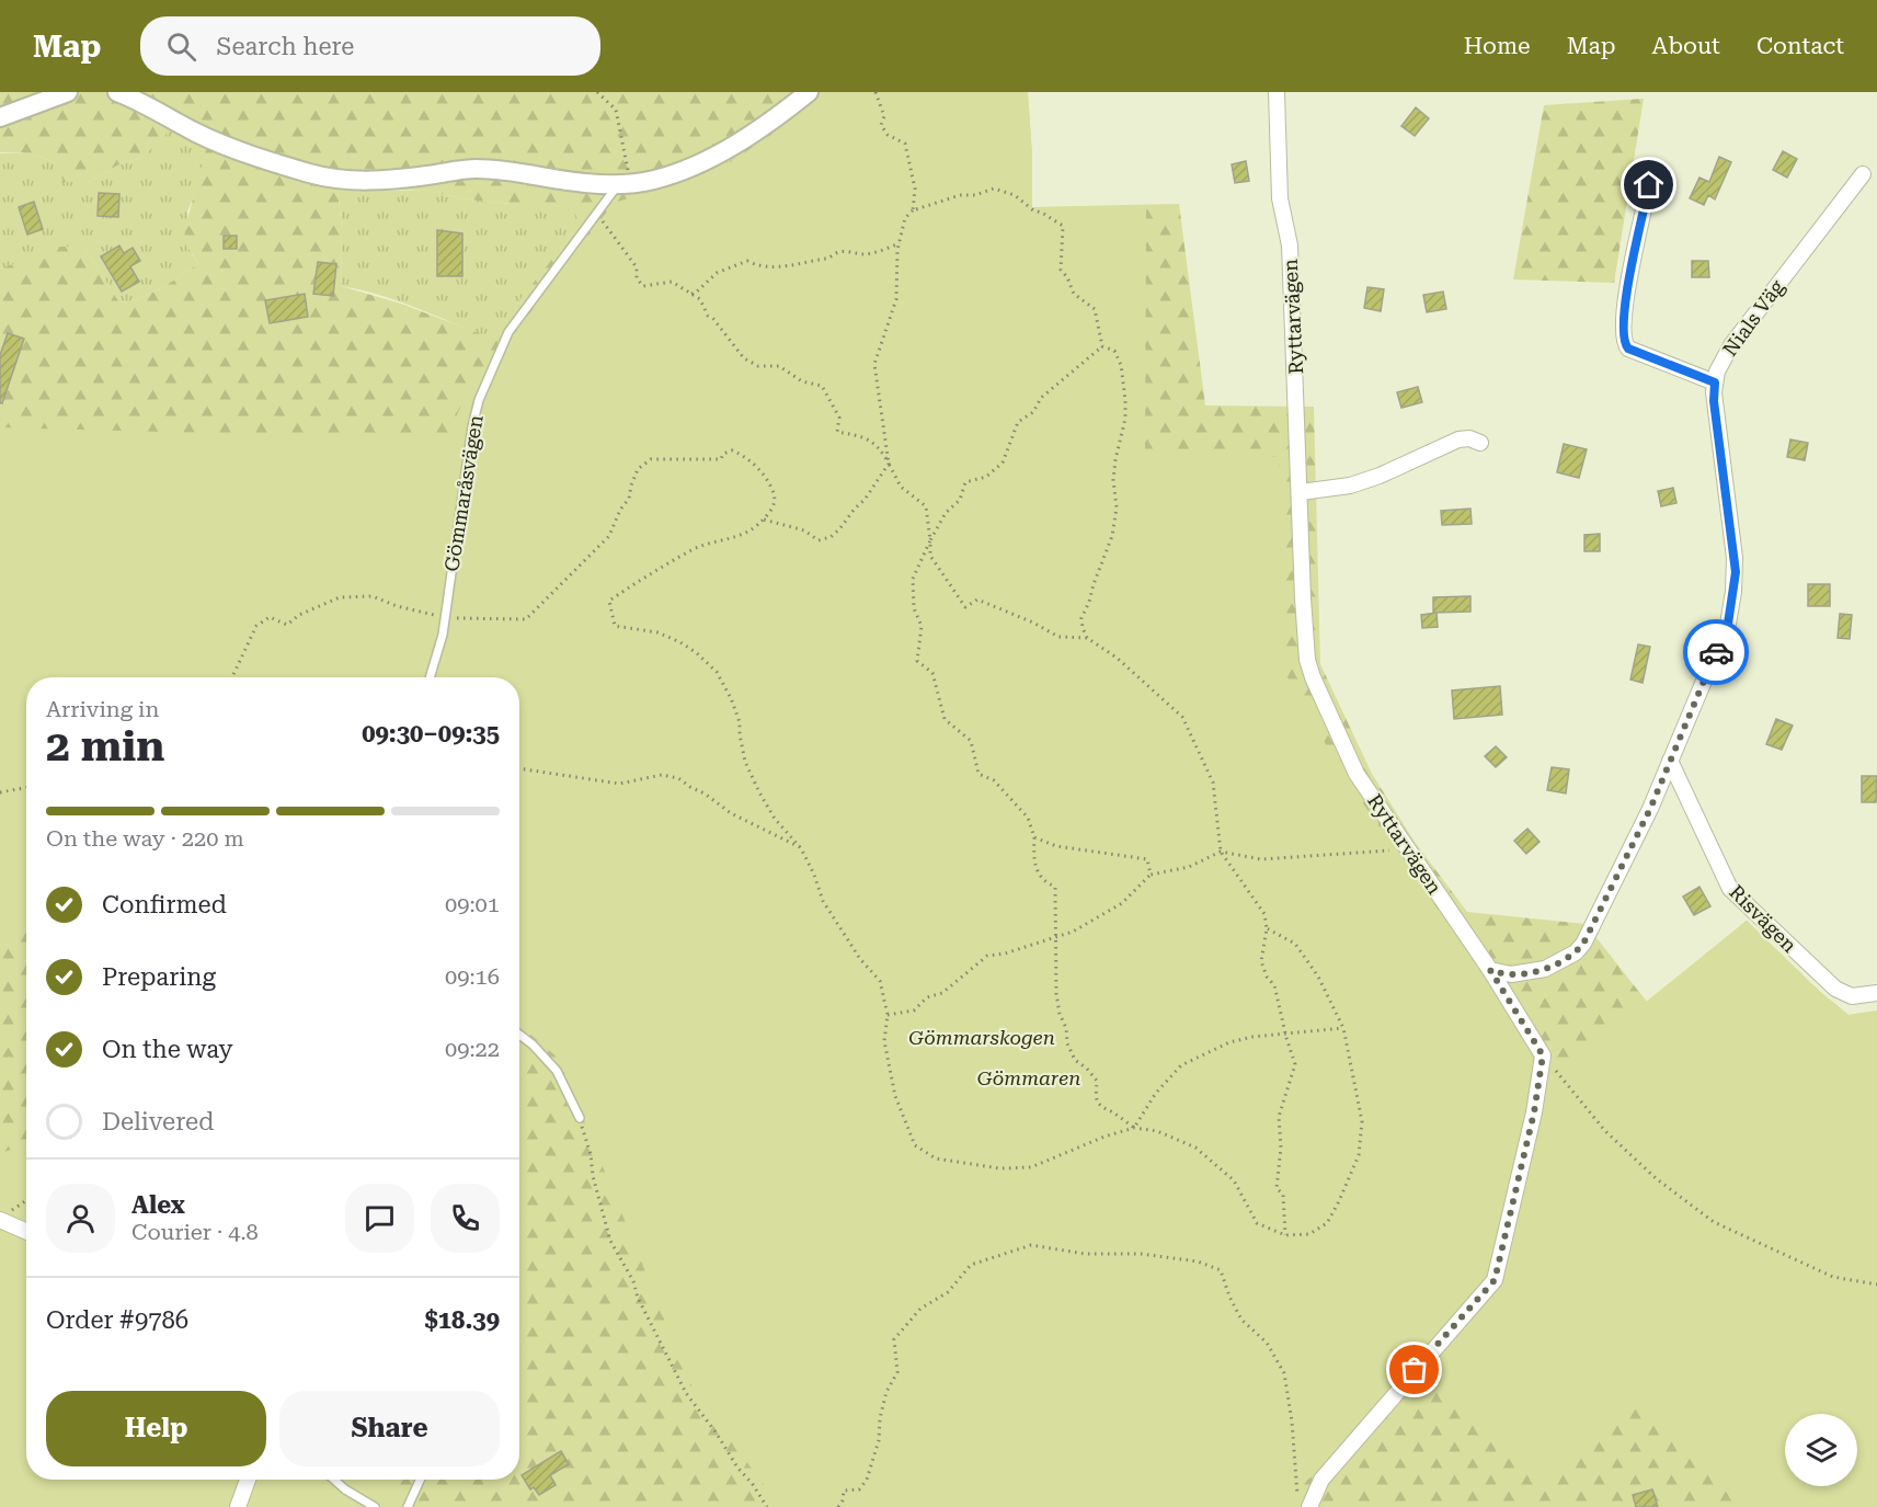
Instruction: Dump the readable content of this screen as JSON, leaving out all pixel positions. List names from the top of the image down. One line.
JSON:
{"streets":{"street":["Ryttarvägen","Nials Väg","Risvägen"],"lane":["Gömmaråsvägen"]},"crossings":[["Ryttarvägen","Nials Väg"],["Nials Väg","Risvägen"]],"parks":["Gömmarskogen","Gömmaren"],"page":{"header":"Map","search":"Search here","nav":["Home","Map","About","Contact"],"heading":["2 min","Arriving in","09:30–09:35"],"panel":["Alex","Courier · 4.8","Order #9786","$18.39"],"bar":"On the way · 220 m","list":[["Confirmed","09:01"],["Preparing","09:16"],["On the way","09:22"],"Delivered"],"buttons":["Help","Share"]}}
